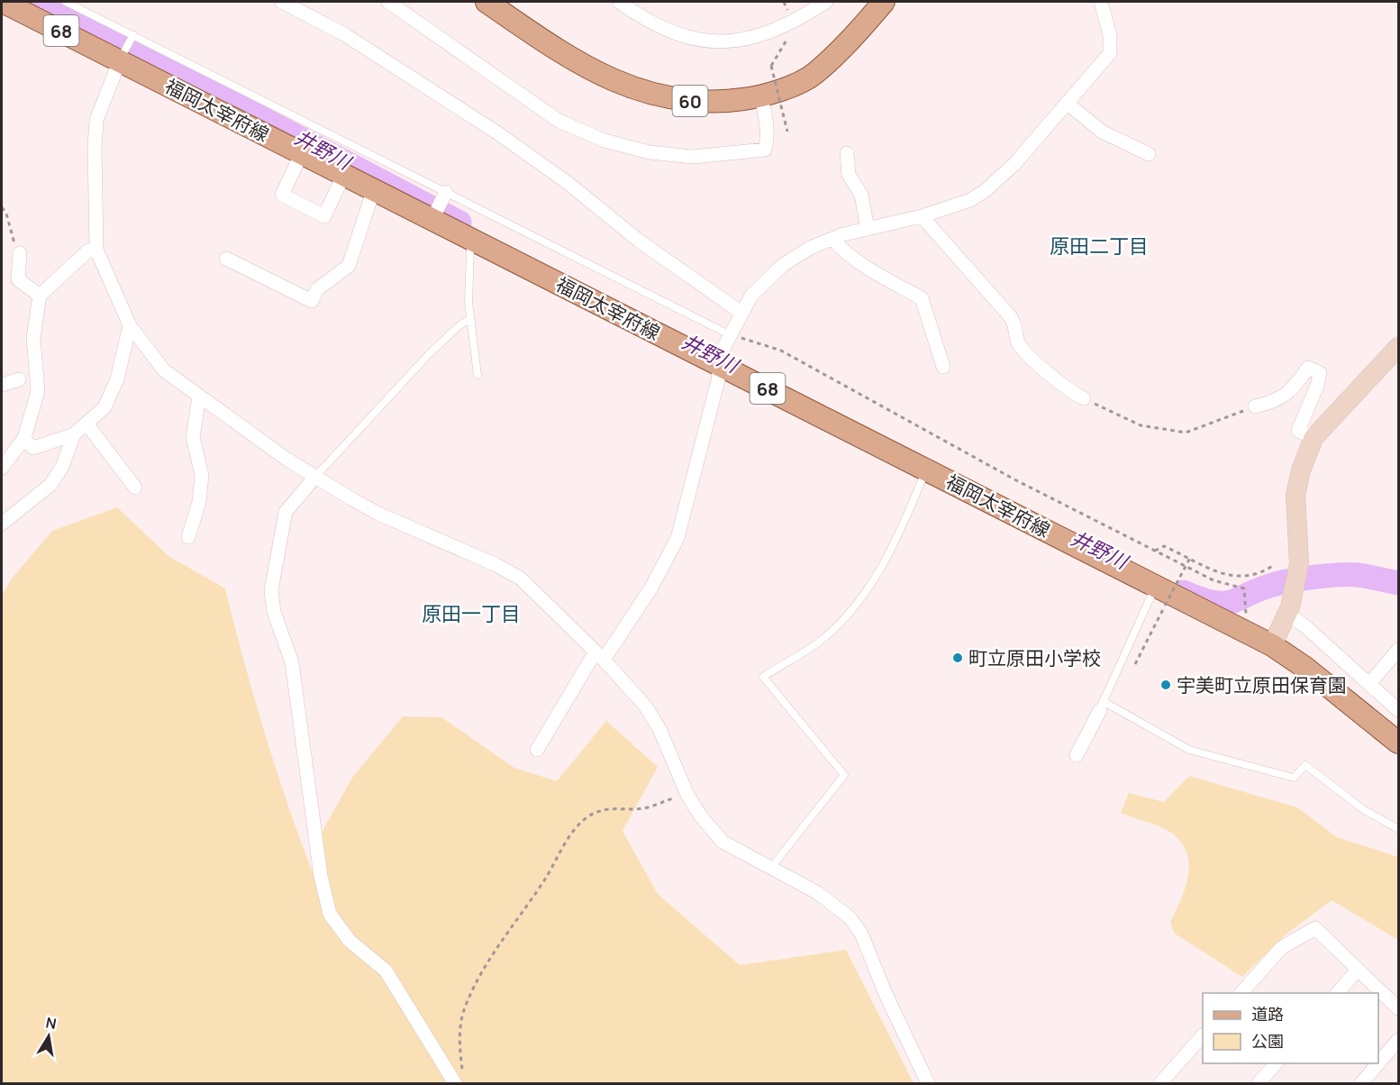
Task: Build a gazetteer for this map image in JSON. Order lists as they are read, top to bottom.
{
  "streets": {
    "main road": ["68", "60", "福岡太宰府線"]
  },
  "districts": ["原田二丁目", "原田一丁目"],
  "water": ["井野川"],
  "places": ["町立原田小学校", "宇美町立原田保育園"],
  "legend": ["道路", "公園"],
  "north": "top"
}
